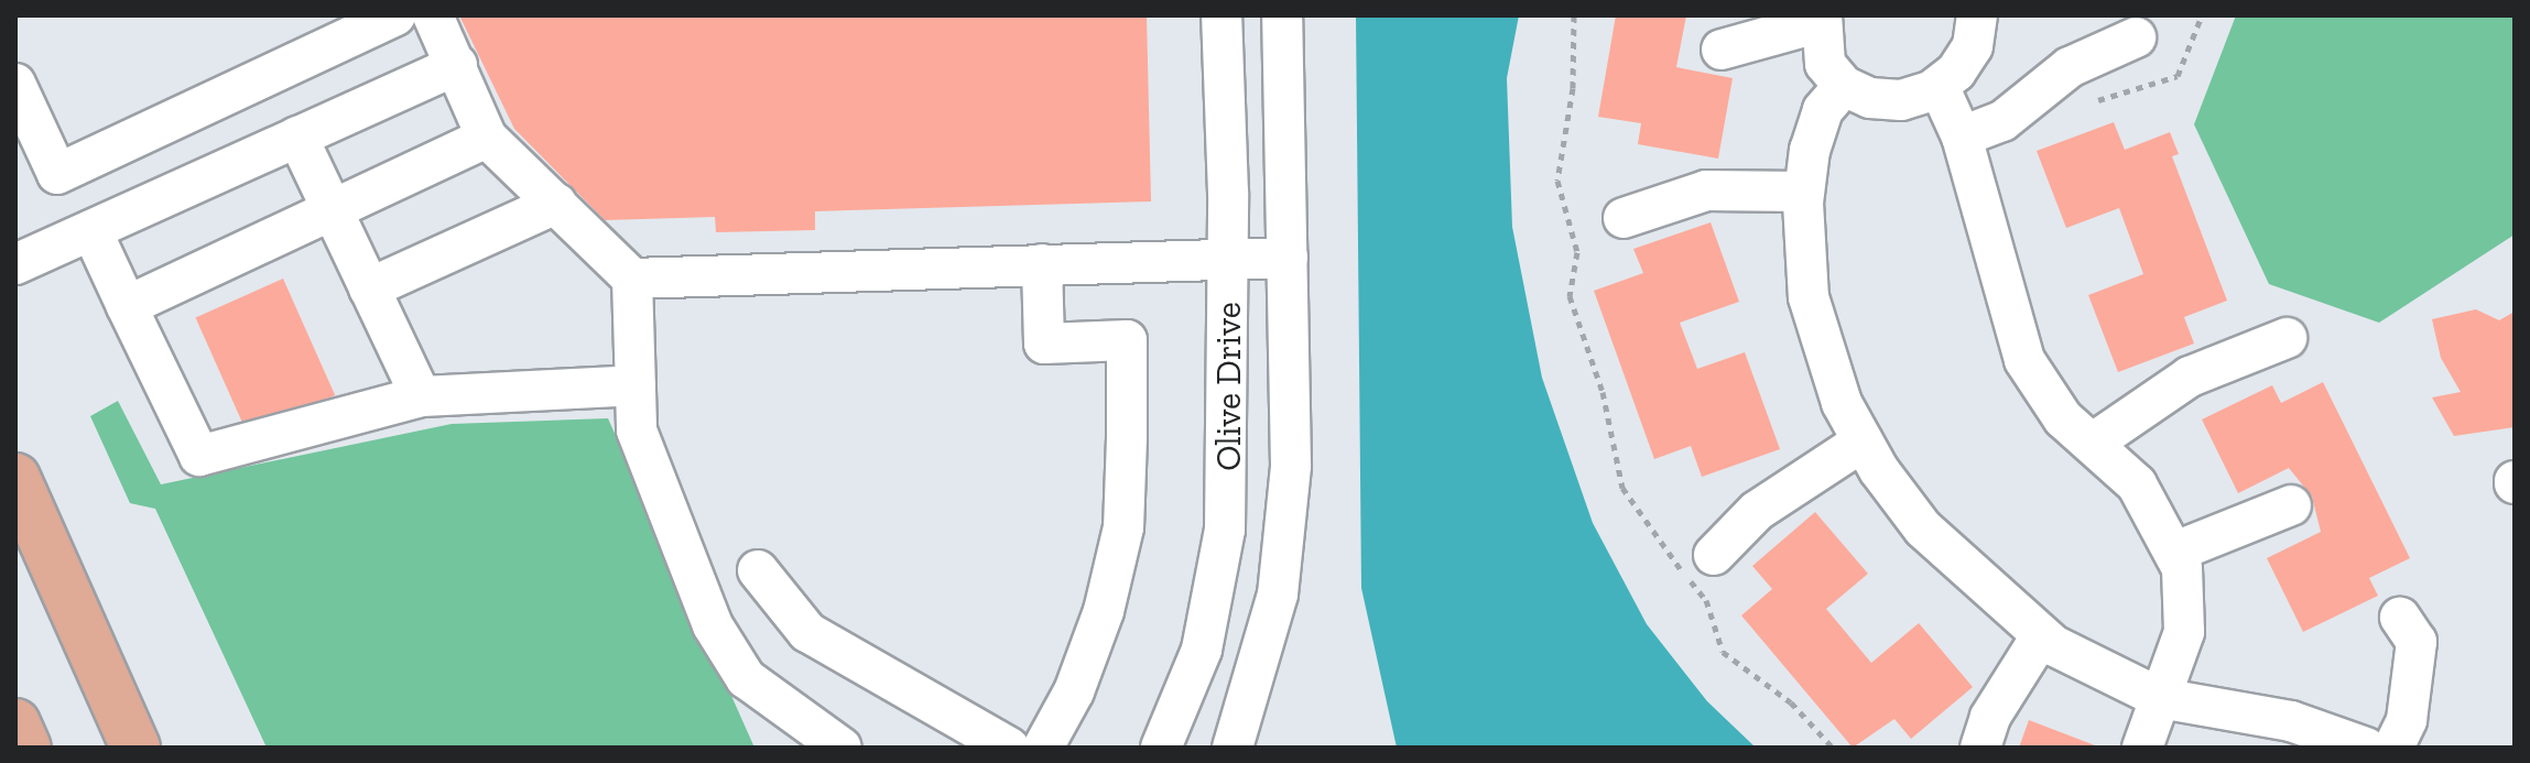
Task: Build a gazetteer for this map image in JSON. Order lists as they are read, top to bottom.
{
  "streets": {
    "street": ["Olive Drive"]
  }
}
